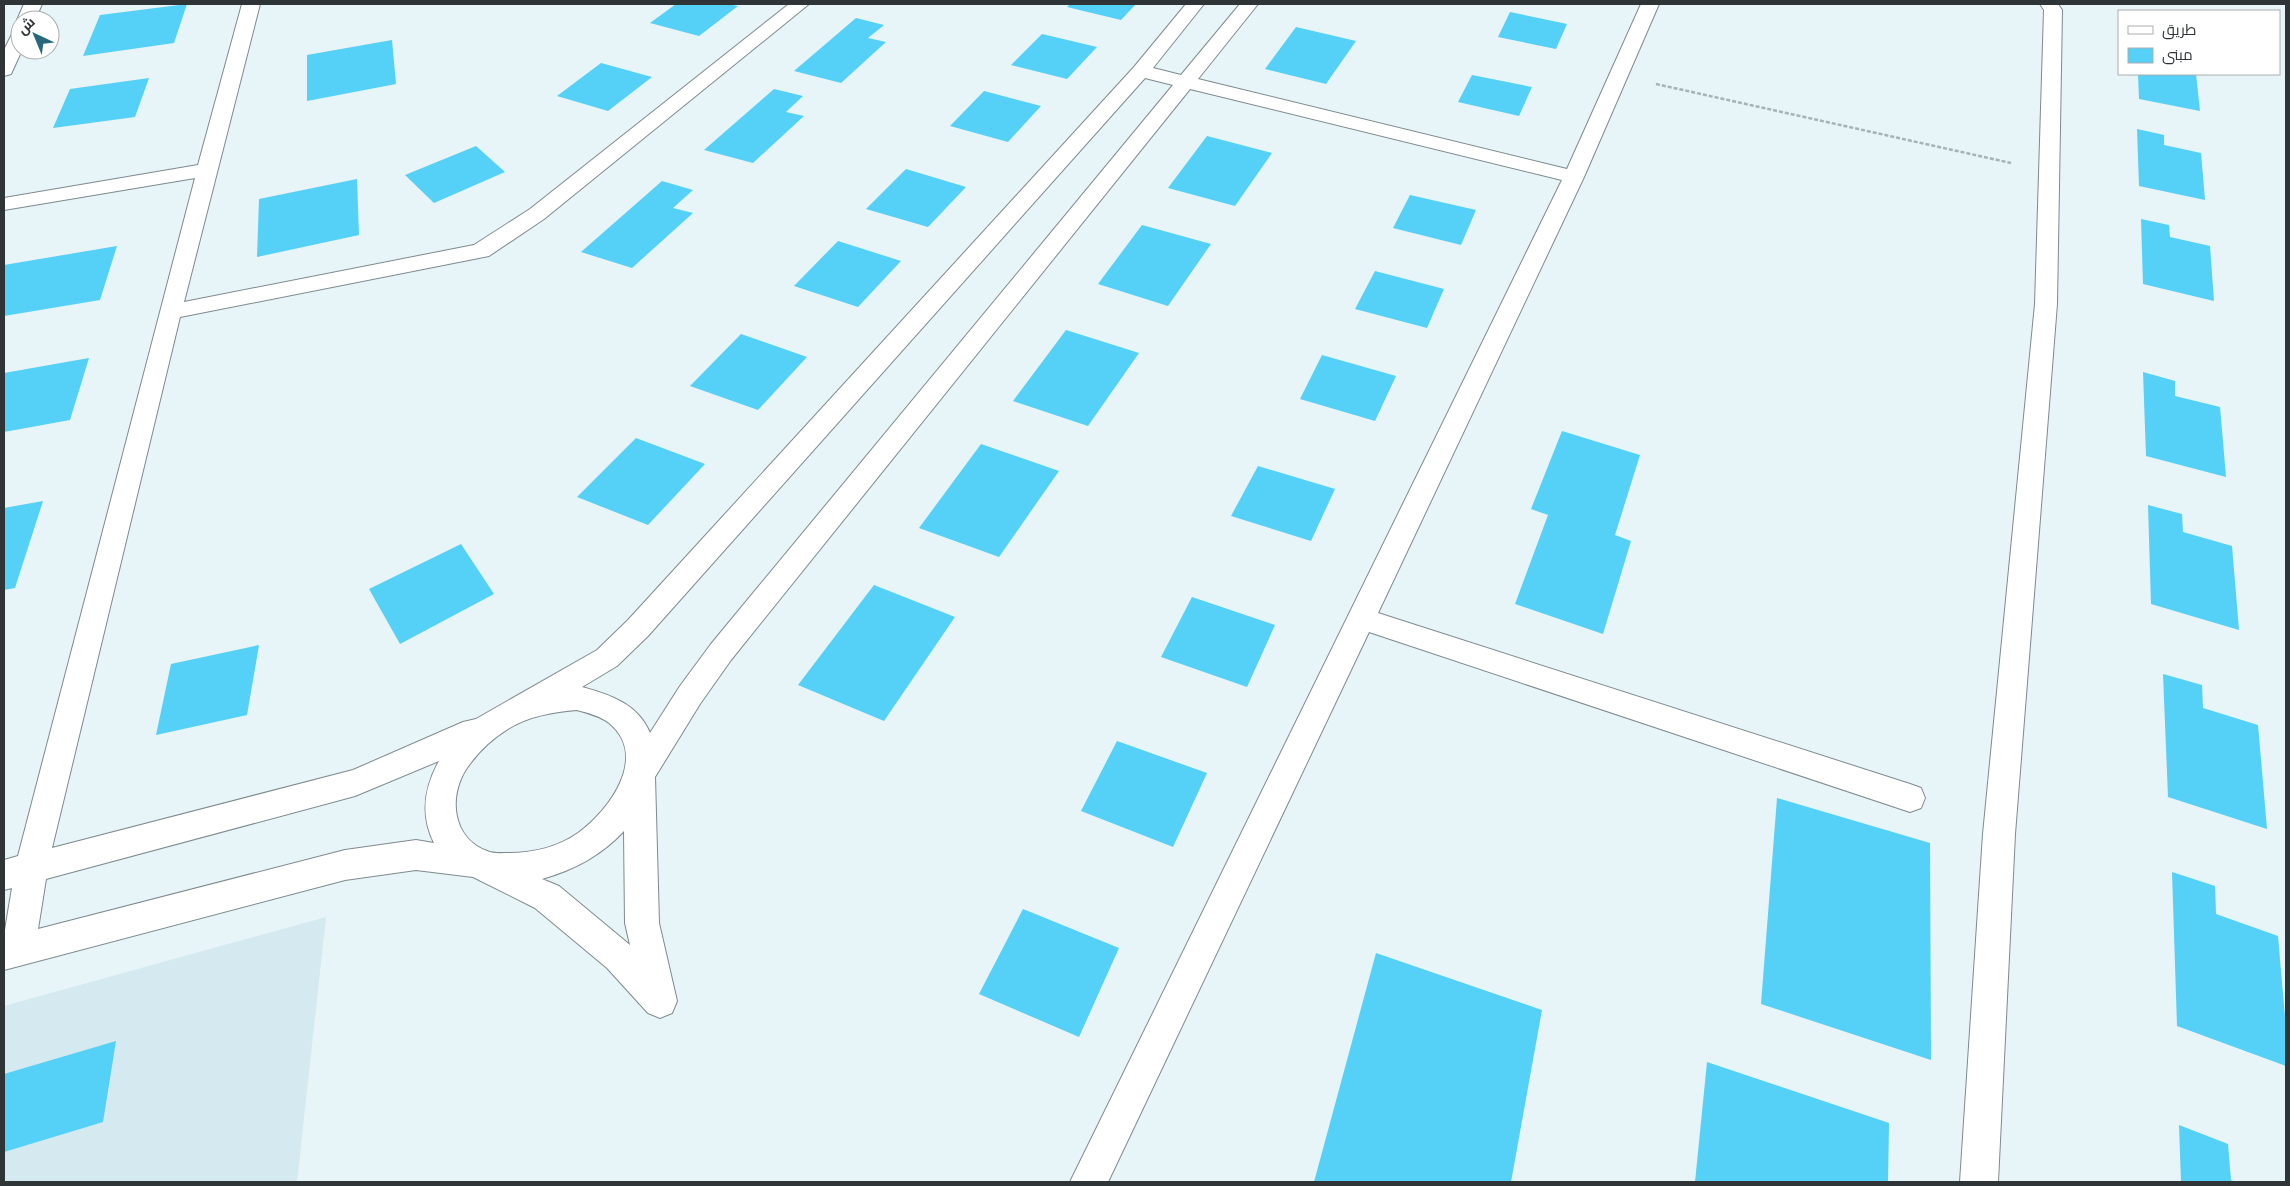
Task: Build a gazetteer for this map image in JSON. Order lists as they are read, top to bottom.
{
  "legend": ["طريق", "مبنى"],
  "north": "top left"
}
